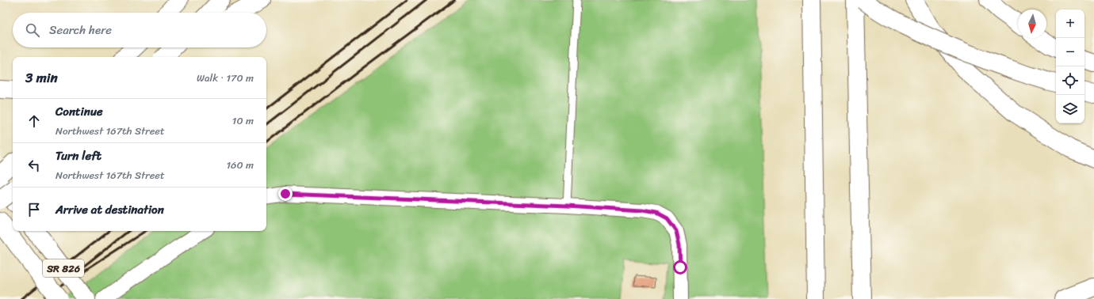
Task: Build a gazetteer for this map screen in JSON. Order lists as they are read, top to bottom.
{
  "streets": {
    "highway": ["SR 826"]
  },
  "north": "bottom",
  "page": {
    "map_buttons": ["+", "−"],
    "search": "Search here",
    "heading": ["3 min", "Walk · 170 m"],
    "list": [
      ["Continue", "Northwest 167th Street", "10 m"],
      ["Turn left", "Northwest 167th Street", "160 m"],
      "Arrive at destination"
    ]
  }
}
